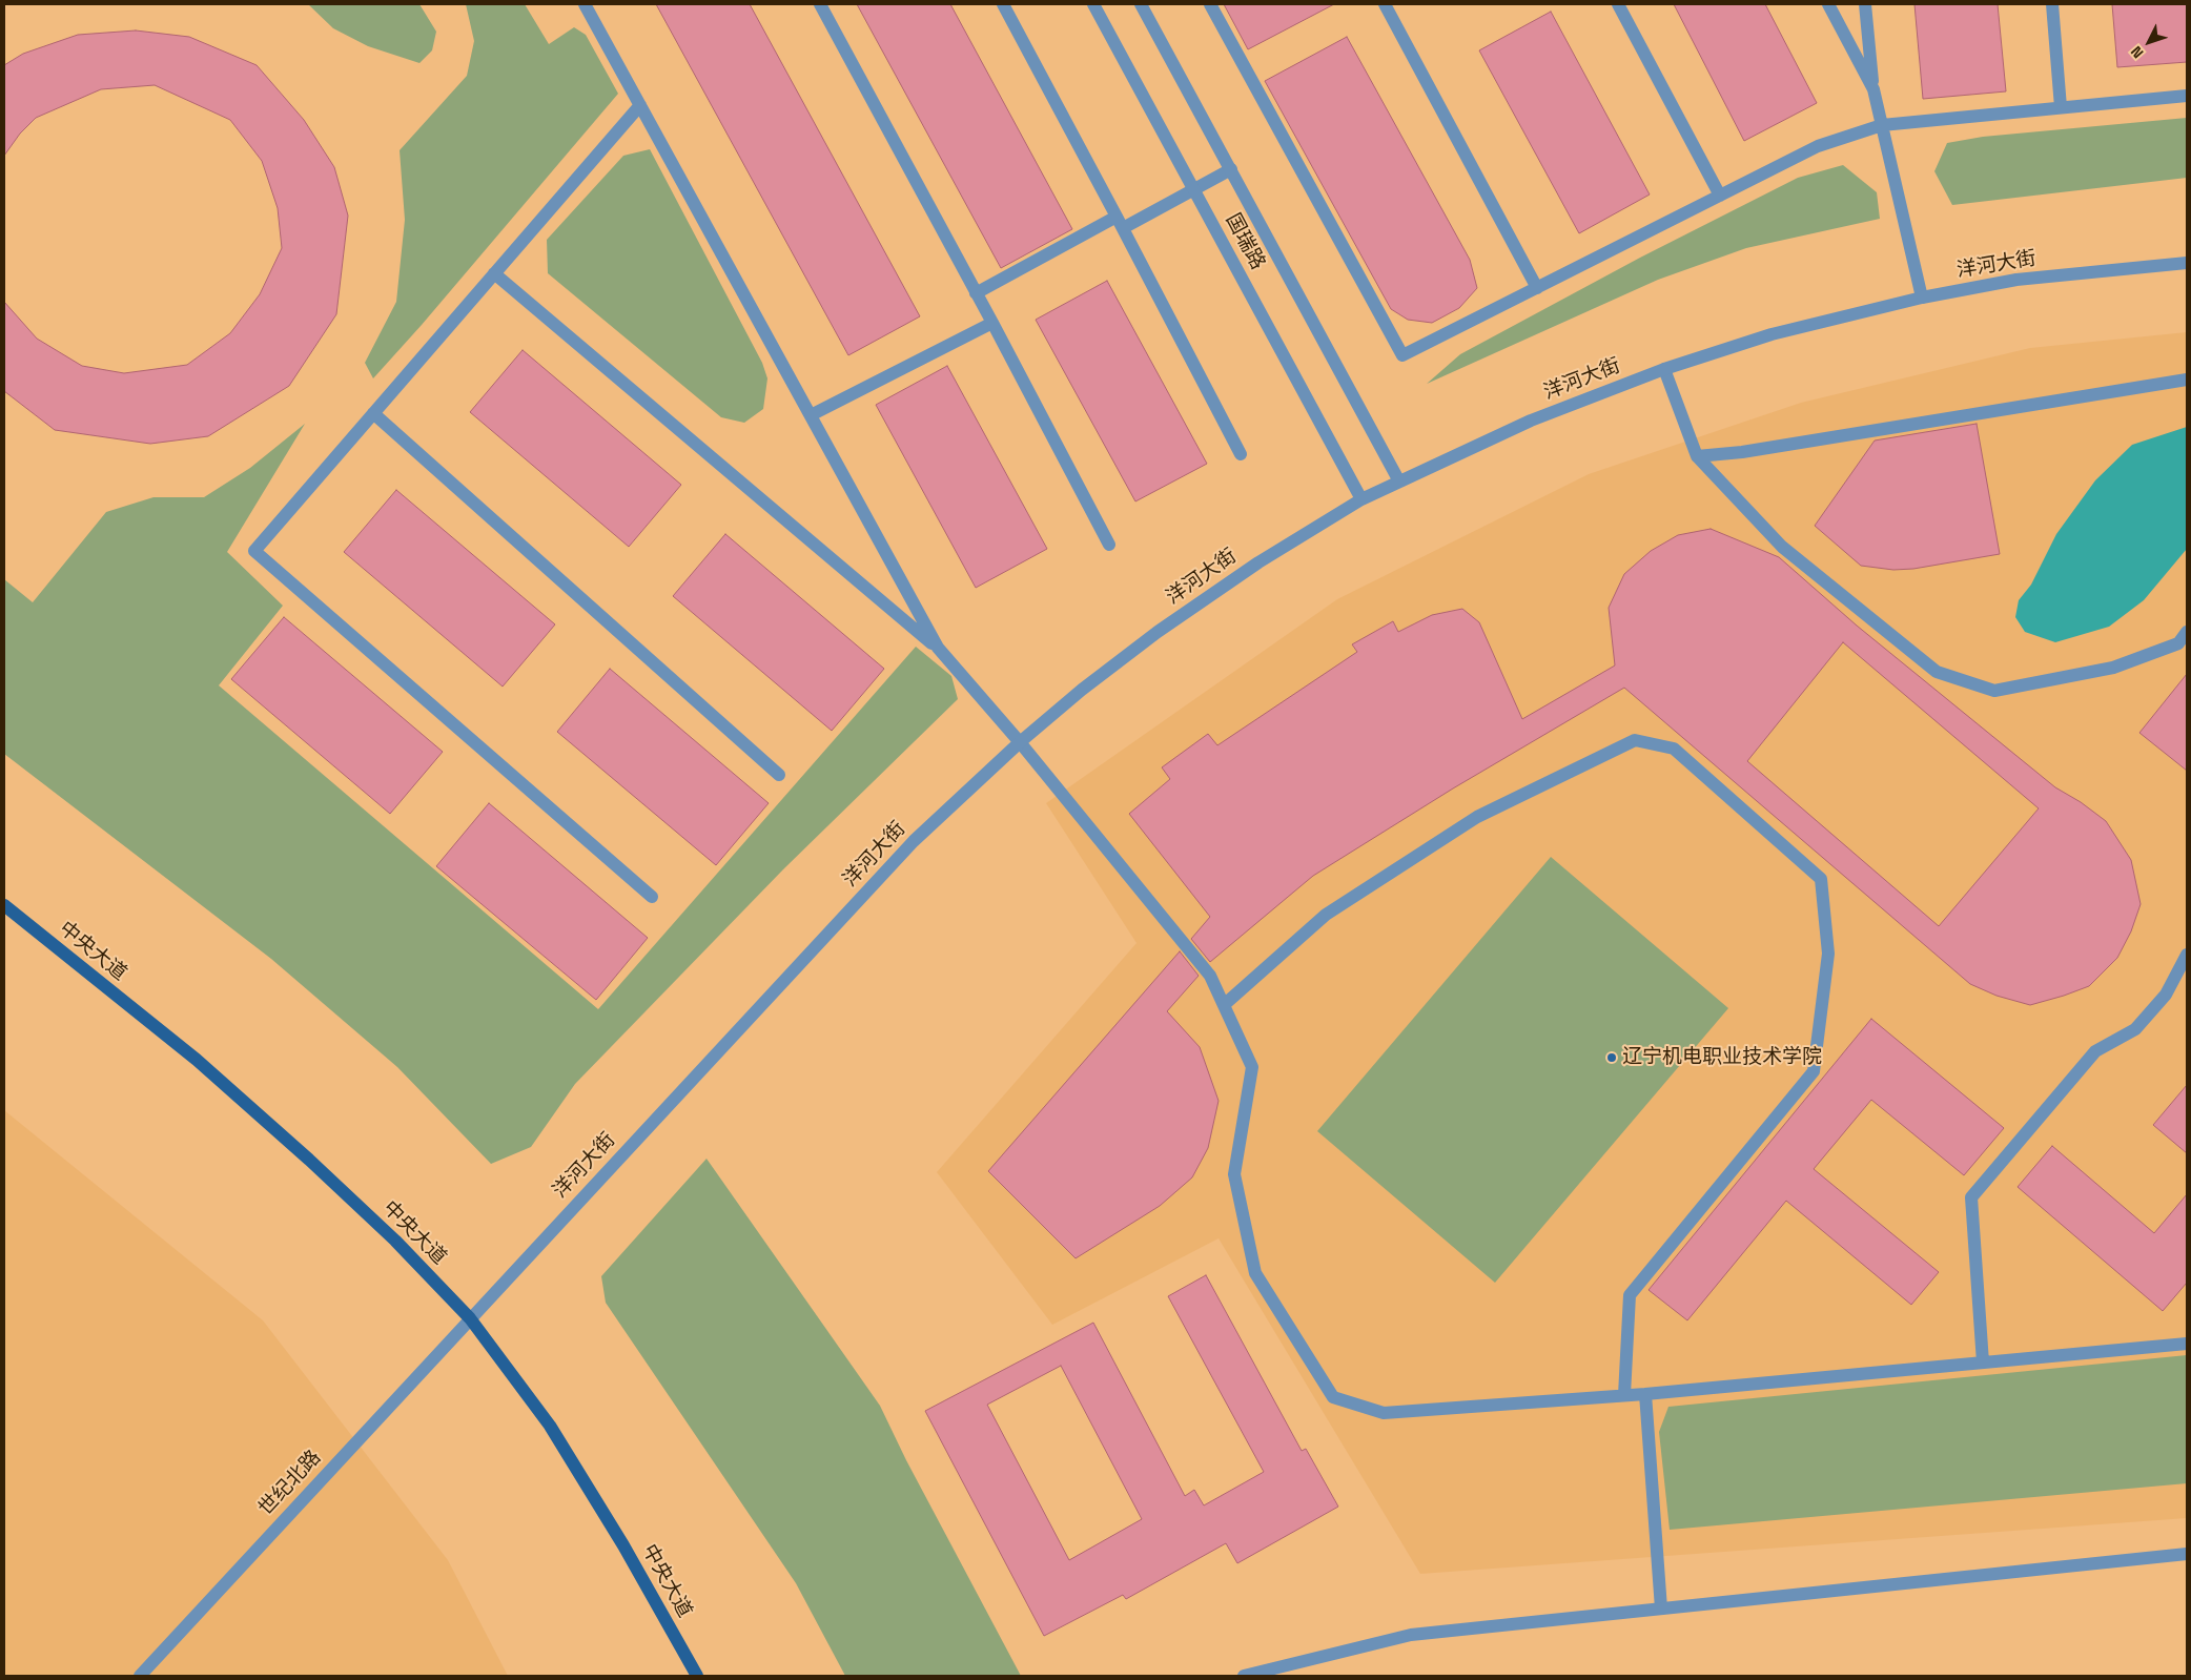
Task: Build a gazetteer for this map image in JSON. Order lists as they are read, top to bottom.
{
  "streets": {
    "main road": ["中央大道"],
    "street": ["国瑞路", "洋河大街", "世纪北路"]
  },
  "crossings": [
    ["国瑞路", "洋河大街"],
    ["洋河大街", "中央大道"],
    ["洋河大街", "世纪北路"],
    ["中央大道", "世纪北路"]
  ],
  "places": ["辽宁机电职业技术学院"],
  "north": "bottom left"
}
